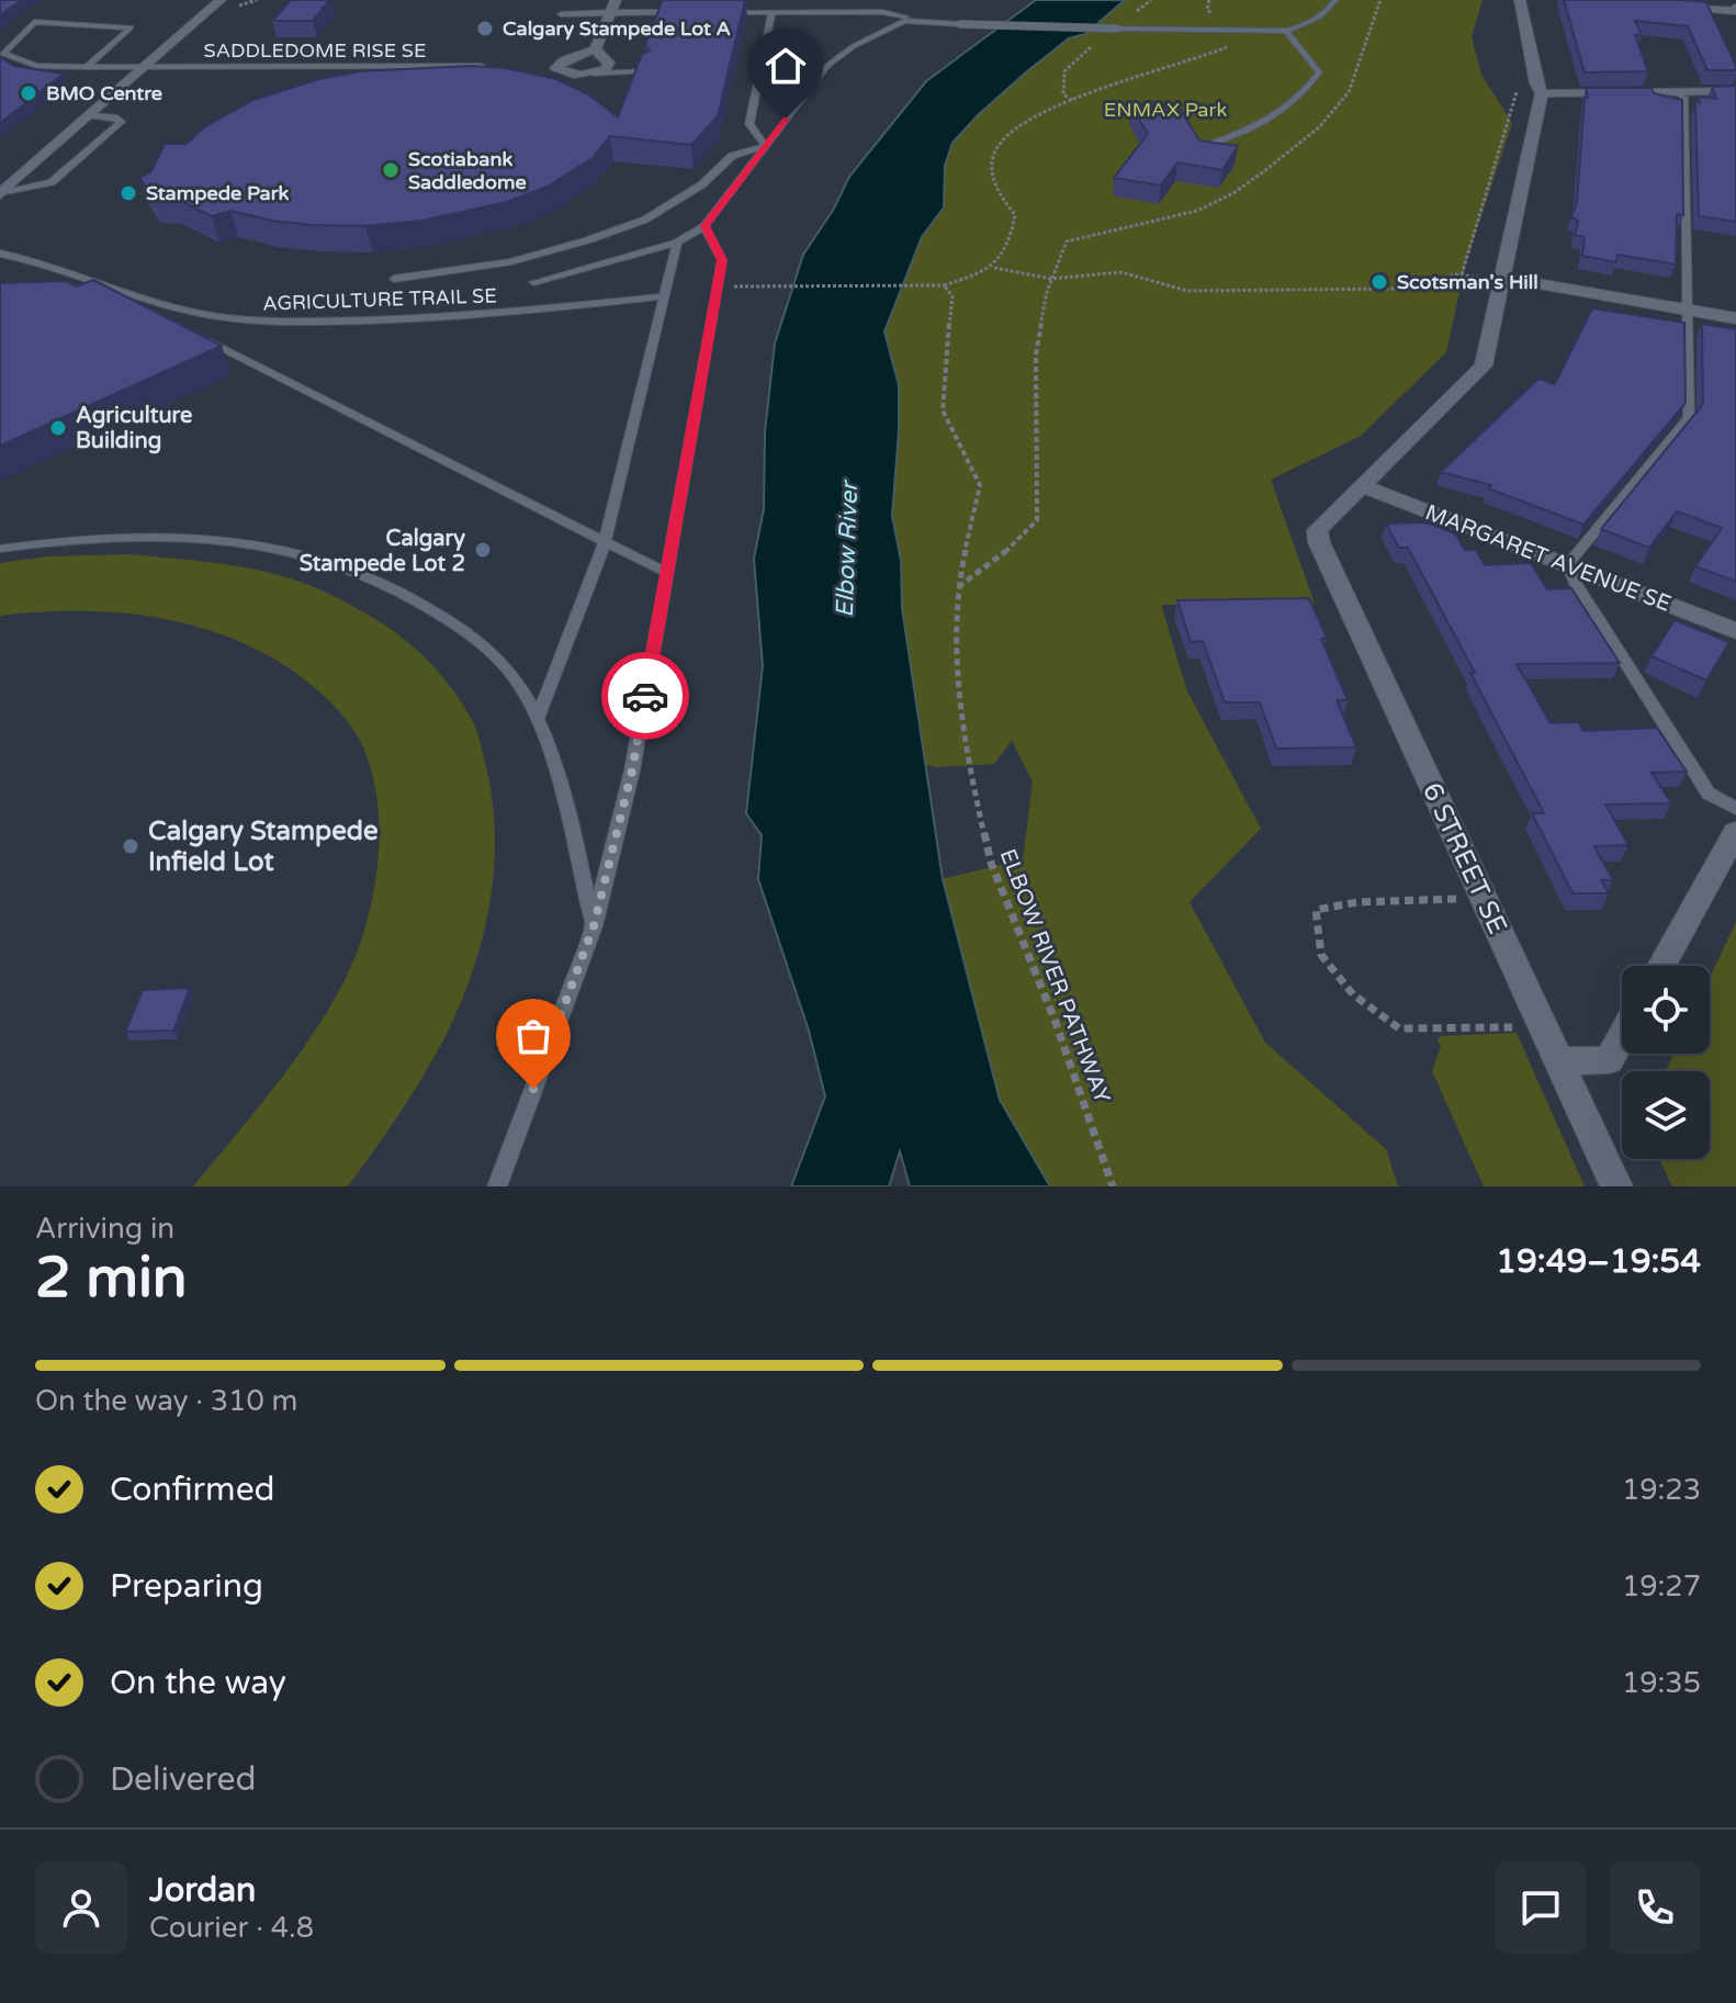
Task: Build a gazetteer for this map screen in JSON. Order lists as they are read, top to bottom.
{
  "streets": {
    "street": ["MARGARET AVENUE SE", "6 STREET SE"],
    "lane": ["SADDLEDOME RISE SE", "AGRICULTURE TRAIL SE"],
    "path": ["ELBOW RIVER PATHWAY"]
  },
  "crossings": [
    ["MARGARET AVENUE SE", "6 STREET SE"]
  ],
  "water": ["Elbow River"],
  "parks": ["ENMAX Park"],
  "places": [
    "Calgary Stampede Lot A",
    "BMO Centre",
    "Scotiabank Saddledome",
    "Stampede Park",
    "Scotsman's Hill",
    "Agriculture Building",
    "Calgary Stampede Lot 2",
    "Calgary Stampede Infield Lot"
  ],
  "page": {
    "heading": ["2 min", "Arriving in", "19:49–19:54"],
    "panel": ["Jordan", "Courier · 4.8"],
    "bar": "On the way · 310 m",
    "list": [
      ["Confirmed", "19:23"],
      ["Preparing", "19:27"],
      ["On the way", "19:35"],
      "Delivered"
    ]
  }
}
